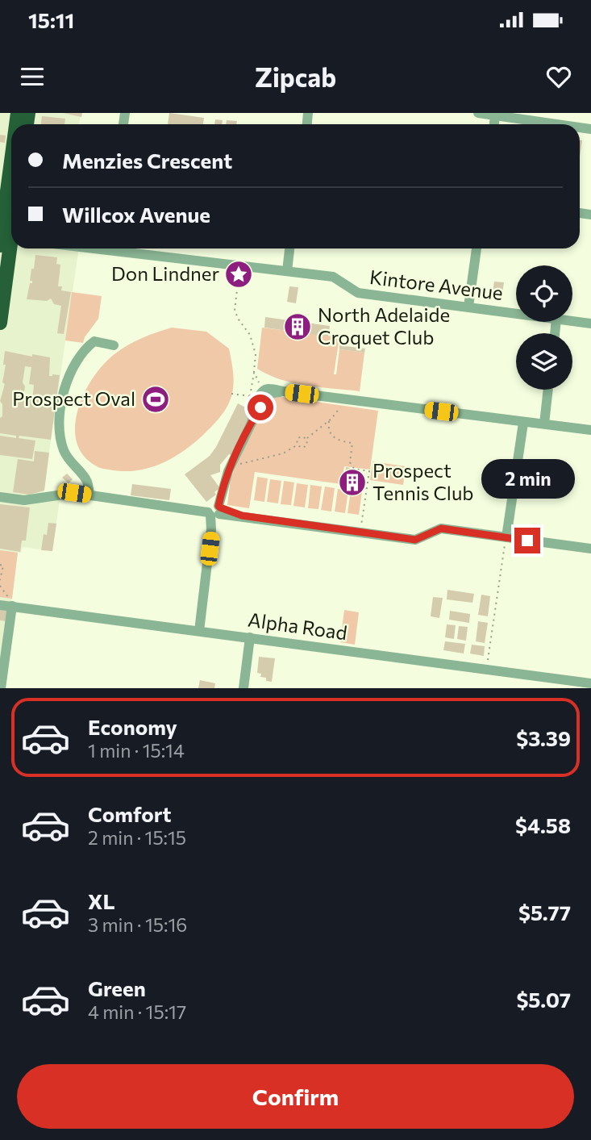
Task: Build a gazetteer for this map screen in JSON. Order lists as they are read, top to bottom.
{
  "streets": {
    "street": ["Kintore Avenue", "Alpha Road"]
  },
  "places": {
    "place": ["Don Lindner"],
    "building": ["North Adelaide Croquet Club", "Prospect Tennis Club"],
    "sports": ["Prospect Oval"]
  },
  "page": {
    "status": "15:11",
    "header": "Zipcab",
    "banner": ["Menzies Crescent", "Willcox Avenue"],
    "bubble": "2 min",
    "list": [
      {
        "name": "Economy",
        "note": "1 min · 15:14",
        "value": "$3.39"
      },
      {
        "name": "Comfort",
        "note": "2 min · 15:15",
        "value": "$4.58"
      },
      {
        "name": "XL",
        "note": "3 min · 15:16",
        "value": "$5.77"
      },
      {
        "name": "Green",
        "note": "4 min · 15:17",
        "value": "$5.07"
      }
    ],
    "buttons": "Confirm"
  }
}
